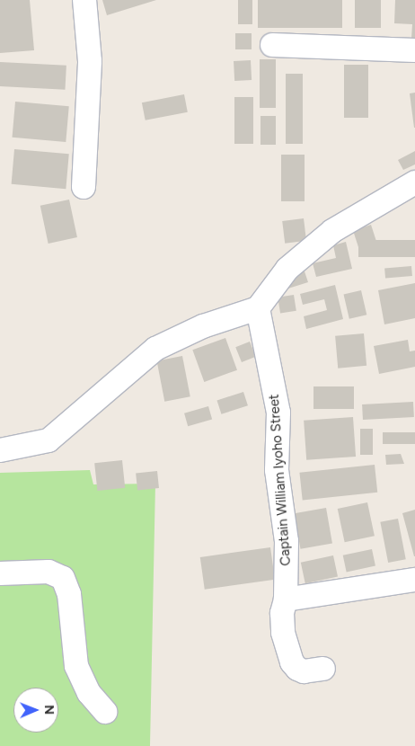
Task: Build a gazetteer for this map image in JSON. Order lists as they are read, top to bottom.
{
  "streets": {
    "street": ["Captain William Iyoho Street"]
  },
  "north": "right"
}
